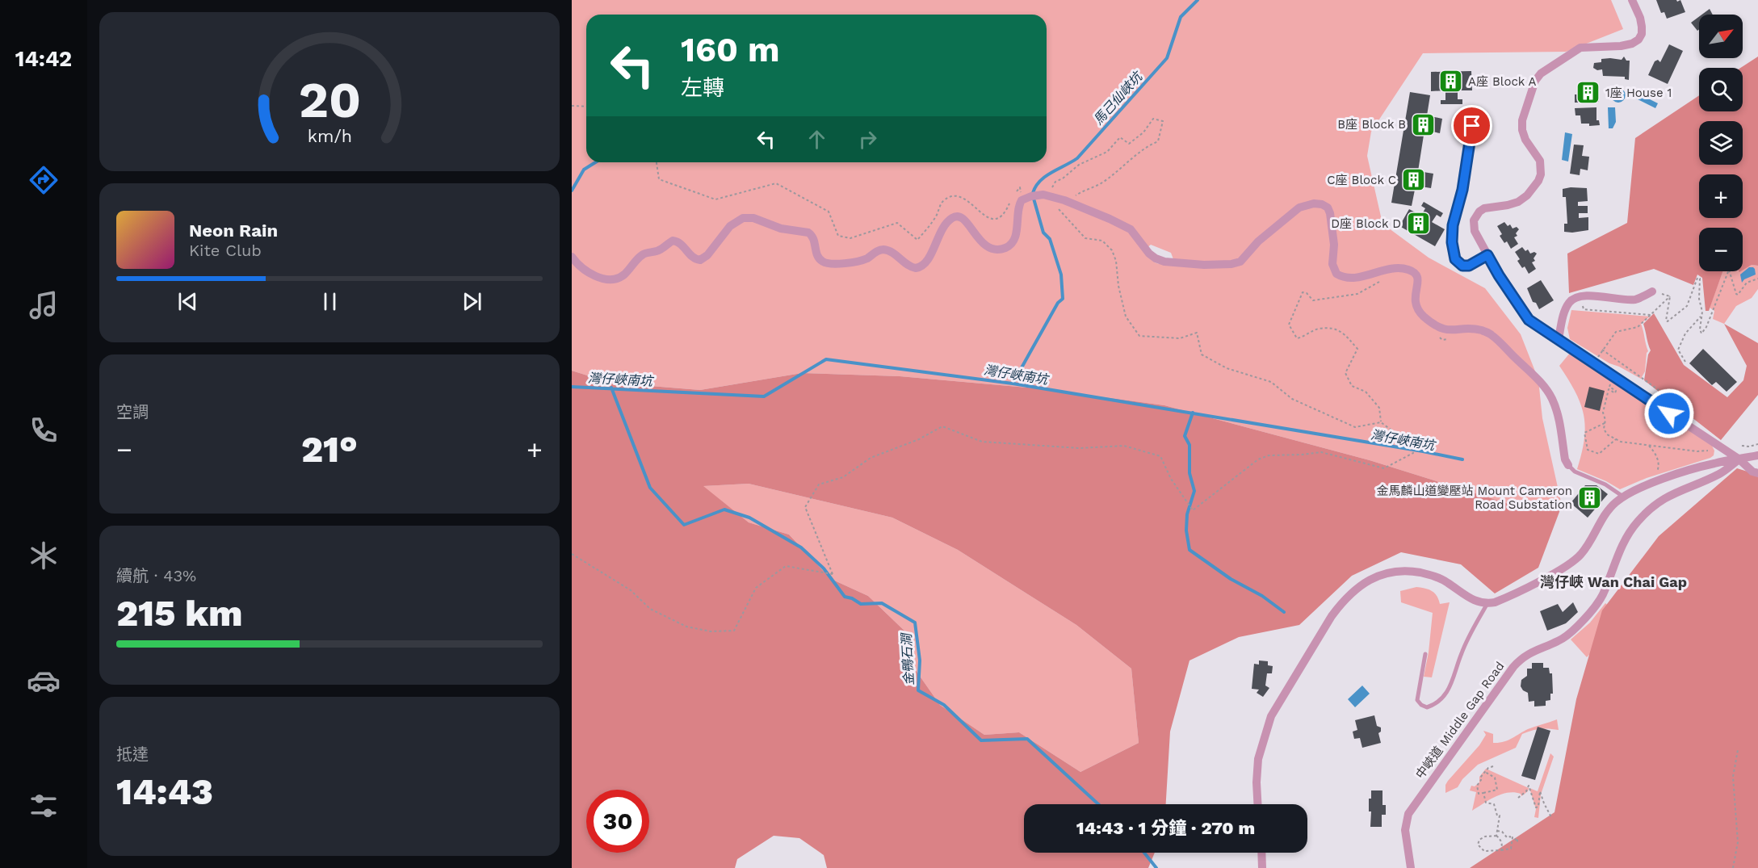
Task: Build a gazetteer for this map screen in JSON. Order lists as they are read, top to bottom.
{
  "streets": {
    "street": ["中峽道 Middle Gap Road"]
  },
  "districts": ["灣仔峽 Wan Chai Gap"],
  "water": ["馬己仙峽坑", "灣仔峽南坑", "金鴨石澗"],
  "places": {
    "building": [
      "A座 Block A",
      "1座 House 1",
      "B座 Block B",
      "C座 Block C",
      "D座 Block D",
      "金馬麟山道變壓站 Mount Cameron Road Substation"
    ]
  },
  "north": "top right",
  "page": {
    "tabs": "14:42",
    "map_buttons": ["+", "−"],
    "turn": ["160 m", "左轉"],
    "song": ["Neon Rain", "Kite Club"],
    "tile": [
      "空調",
      ["續航 · 43%", "215 km"],
      ["抵達", "14:43"]
    ],
    "heat": ["−", "21°", "+"],
    "limit": "30",
    "trip": "14:43 · 1 分鐘 · 270 m",
    "gauge": ["20", "km/h"]
  }
}
